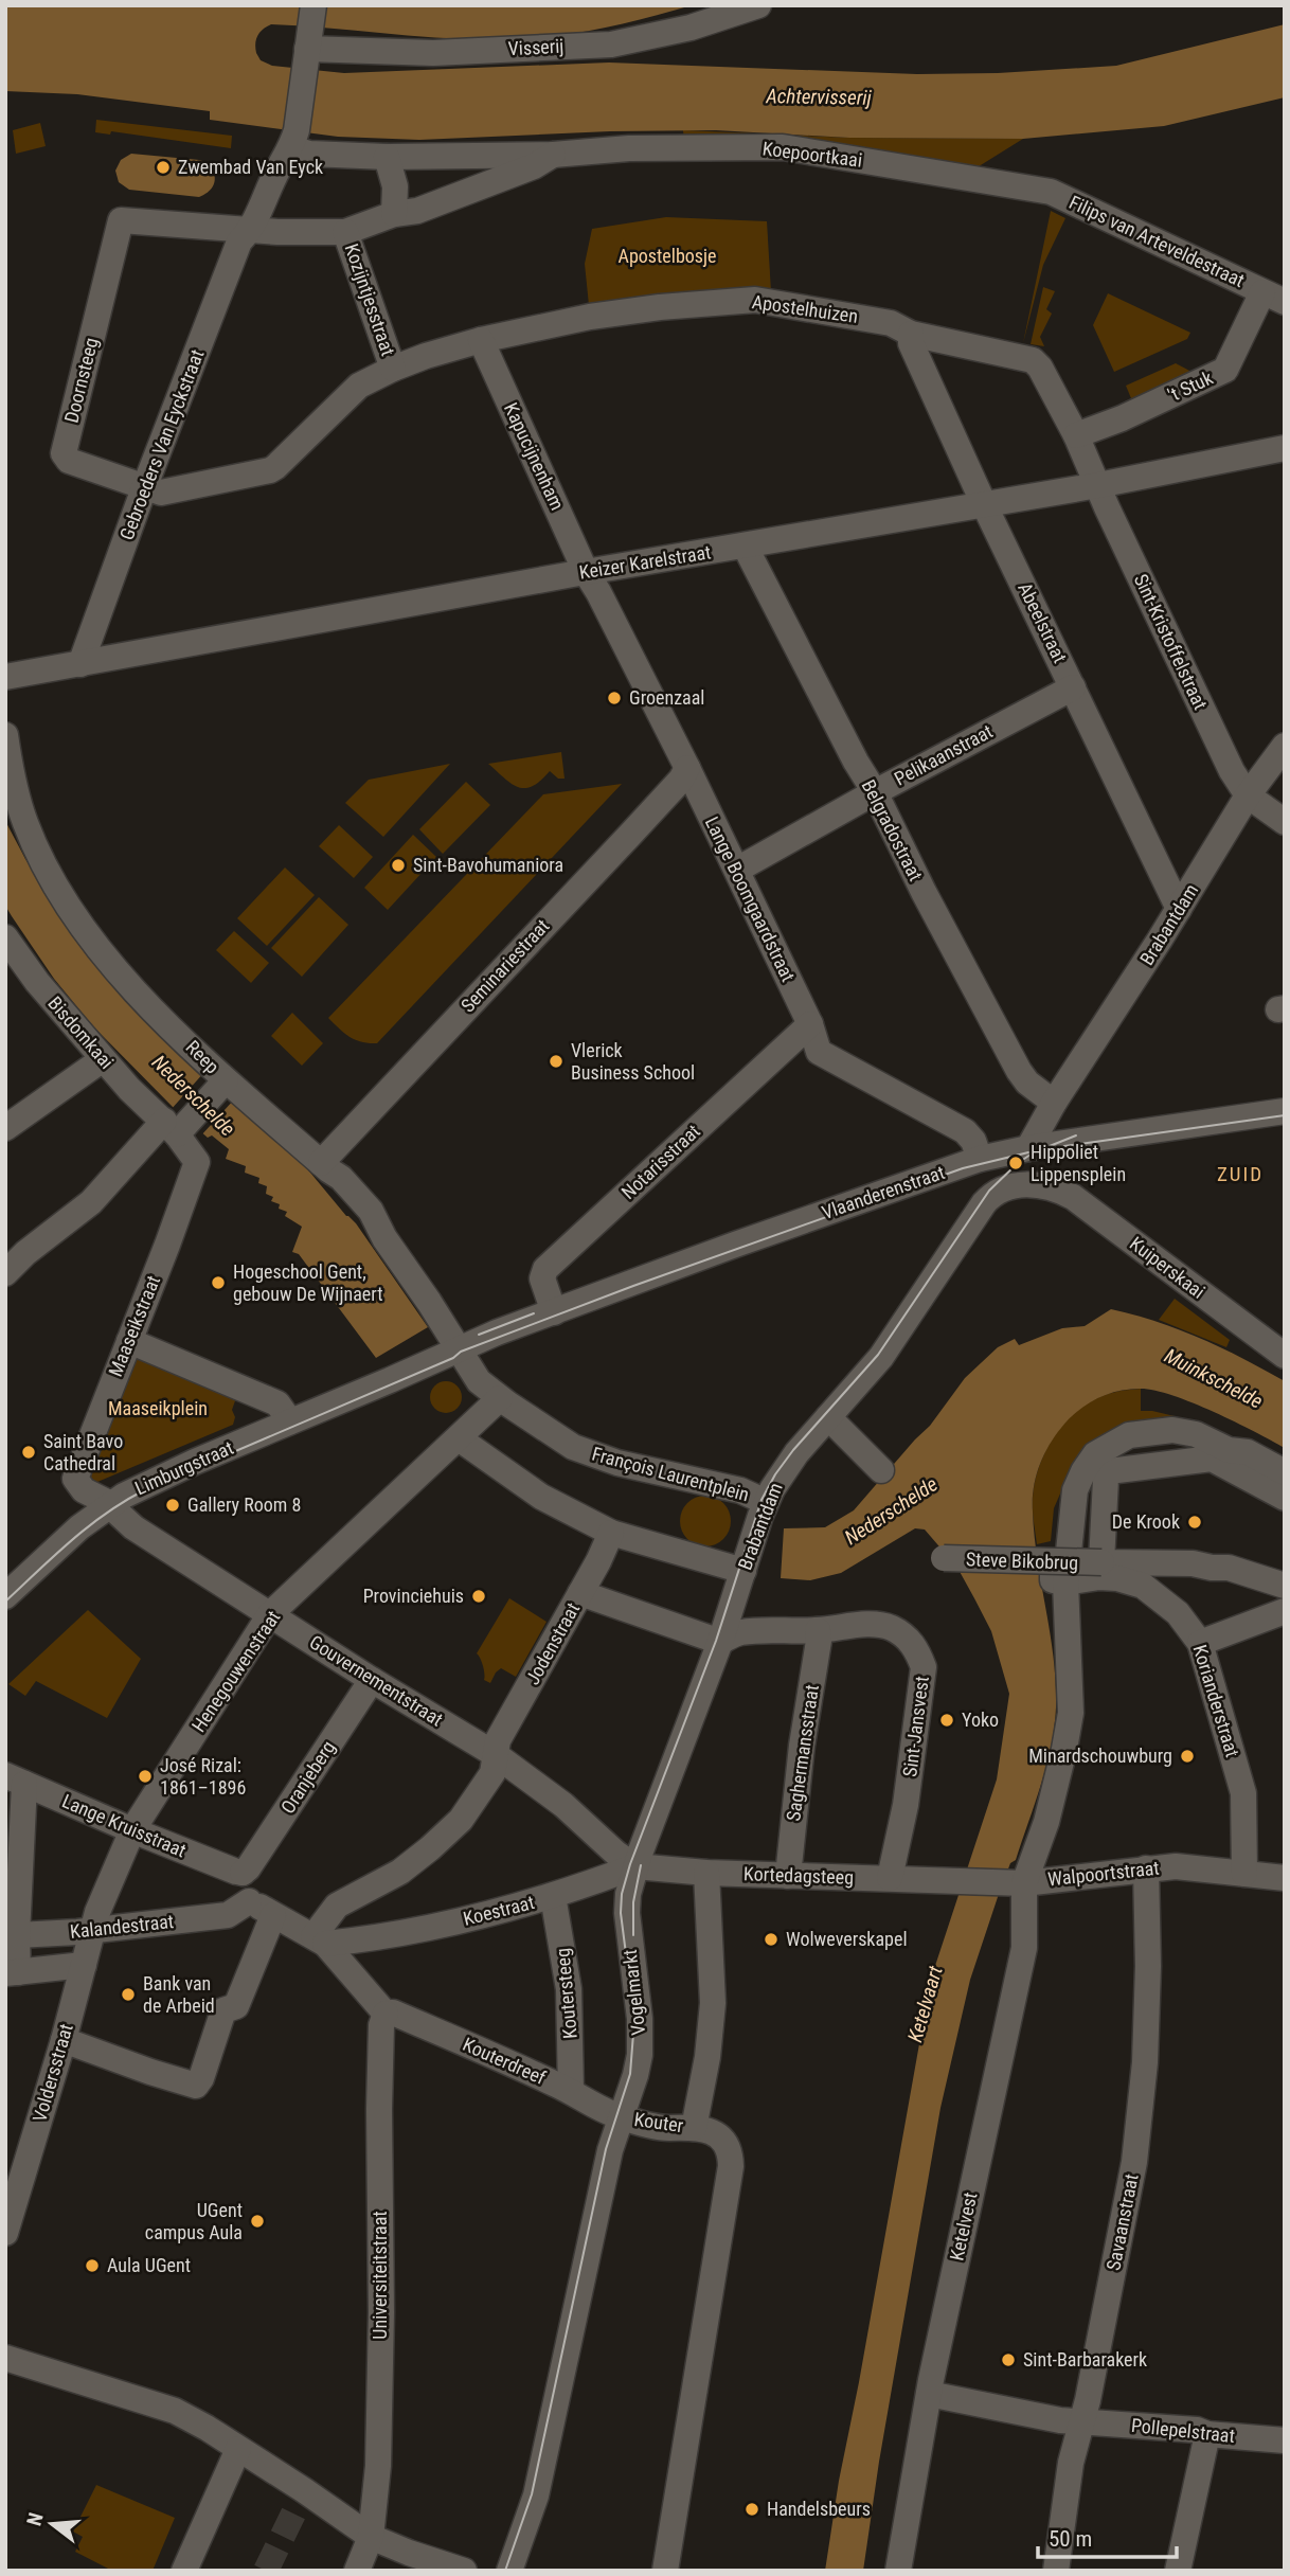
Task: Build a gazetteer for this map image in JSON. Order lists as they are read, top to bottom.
{
  "streets": {
    "street": [
      "Visserij",
      "Koepoortkaai",
      "Filips van Arteveldestraat",
      "Kozijntjesstraat",
      "Apostelhuizen",
      "Doornsteeg",
      "'t Stuk",
      "Gebroeders Van Eyckstraat",
      "Kapucijnenham",
      "Keizer Karelstraat",
      "Abeelstraat",
      "Sint-Kristoffelstraat",
      "Pelikaanstraat",
      "Belgradostraat",
      "Lange Boomgaardstraat",
      "Brabantdam",
      "Seminariestraat",
      "Bisdomkaai",
      "Reep",
      "Notarisstraat",
      "Vlaanderenstraat",
      "Kuiperskaai",
      "Maaseikstraat",
      "Limburgstraat",
      "François Laurentplein",
      "Steve Bikobrug",
      "Jodenstraat",
      "Henegouwenstraat",
      "Gouvernementstraat",
      "Korianderstraat",
      "Sint-Jansvest",
      "Saghermansstraat",
      "Oranjeberg",
      "Lange Kruisstraat",
      "Walpoortstraat",
      "Kortedagsteeg",
      "Koestraat",
      "Kalandestraat",
      "Vogelmarkt",
      "Koutersteeg",
      "Kouterdreef",
      "Voldersstraat",
      "Kouter",
      "Savaanstraat",
      "Ketelvest",
      "Universiteitstraat",
      "Pollepelstraat"
    ]
  },
  "crossings": [
    ["Koepoortkaai", "Filips van Arteveldestraat"],
    ["Koepoortkaai", "Kozijntjesstraat"],
    ["Koepoortkaai", "Gebroeders Van Eyckstraat"],
    ["Filips van Arteveldestraat", "'t Stuk"],
    ["Kozijntjesstraat", "Apostelhuizen"],
    ["Apostelhuizen", "Doornsteeg"],
    ["Apostelhuizen", "'t Stuk"],
    ["Apostelhuizen", "Gebroeders Van Eyckstraat"],
    ["Apostelhuizen", "Kapucijnenham"],
    ["Apostelhuizen", "Keizer Karelstraat"],
    ["Apostelhuizen", "Abeelstraat"],
    ["Apostelhuizen", "Sint-Kristoffelstraat"],
    ["Doornsteeg", "Gebroeders Van Eyckstraat"],
    ["Gebroeders Van Eyckstraat", "Keizer Karelstraat"],
    ["Kapucijnenham", "Keizer Karelstraat"],
    ["Kapucijnenham", "Lange Boomgaardstraat"],
    ["Keizer Karelstraat", "Abeelstraat"],
    ["Keizer Karelstraat", "Sint-Kristoffelstraat"],
    ["Keizer Karelstraat", "Belgradostraat"],
    ["Keizer Karelstraat", "Lange Boomgaardstraat"],
    ["Abeelstraat", "Pelikaanstraat"],
    ["Abeelstraat", "Brabantdam"],
    ["Sint-Kristoffelstraat", "Brabantdam"],
    ["Pelikaanstraat", "Belgradostraat"],
    ["Pelikaanstraat", "Lange Boomgaardstraat"],
    ["Belgradostraat", "Brabantdam"],
    ["Lange Boomgaardstraat", "Seminariestraat"],
    ["Lange Boomgaardstraat", "Notarisstraat"],
    ["Lange Boomgaardstraat", "Vlaanderenstraat"],
    ["Brabantdam", "Kuiperskaai"],
    ["Brabantdam", "François Laurentplein"],
    ["Brabantdam", "Gouvernementstraat"],
    ["Brabantdam", "Sint-Jansvest"],
    ["Brabantdam", "Kortedagsteeg"],
    ["Brabantdam", "Koestraat"],
    ["Brabantdam", "Vogelmarkt"],
    ["Seminariestraat", "Reep"],
    ["Bisdomkaai", "Maaseikstraat"],
    ["Reep", "Vlaanderenstraat"],
    ["Reep", "François Laurentplein"],
    ["Notarisstraat", "Vlaanderenstraat"],
    ["Vlaanderenstraat", "Limburgstraat"],
    ["Vlaanderenstraat", "François Laurentplein"],
    ["Maaseikstraat", "Limburgstraat"],
    ["Maaseikstraat", "Gouvernementstraat"],
    ["Limburgstraat", "Gouvernementstraat"],
    ["François Laurentplein", "Henegouwenstraat"],
    ["Jodenstraat", "Gouvernementstraat"],
    ["Jodenstraat", "Koestraat"],
    ["Henegouwenstraat", "Gouvernementstraat"],
    ["Henegouwenstraat", "Lange Kruisstraat"],
    ["Henegouwenstraat", "Kalandestraat"],
    ["Henegouwenstraat", "Voldersstraat"],
    ["Gouvernementstraat", "Oranjeberg"],
    ["Gouvernementstraat", "Kortedagsteeg"],
    ["Gouvernementstraat", "Koestraat"],
    ["Gouvernementstraat", "Vogelmarkt"],
    ["Korianderstraat", "Walpoortstraat"],
    ["Korianderstraat", "Ketelvest"],
    ["Sint-Jansvest", "Saghermansstraat"],
    ["Sint-Jansvest", "Kortedagsteeg"],
    ["Saghermansstraat", "Kortedagsteeg"],
    ["Oranjeberg", "Lange Kruisstraat"],
    ["Walpoortstraat", "Kortedagsteeg"],
    ["Walpoortstraat", "Savaanstraat"],
    ["Walpoortstraat", "Ketelvest"],
    ["Kortedagsteeg", "Koestraat"],
    ["Kortedagsteeg", "Vogelmarkt"],
    ["Koestraat", "Vogelmarkt"],
    ["Koestraat", "Koutersteeg"],
    ["Kalandestraat", "Voldersstraat"],
    ["Vogelmarkt", "Kouterdreef"],
    ["Vogelmarkt", "Kouter"],
    ["Koutersteeg", "Kouterdreef"],
    ["Kouterdreef", "Kouter"],
    ["Kouterdreef", "Universiteitstraat"],
    ["Savaanstraat", "Pollepelstraat"],
    ["Ketelvest", "Pollepelstraat"]
  ],
  "districts": ["ZUID"],
  "water": [
    "Achtervisserij",
    "Nederschelde",
    "Muinkschelde",
    "Ketelvaart"
  ],
  "parks": ["Apostelbosje", "Maaseikplein"],
  "places": [
    "Zwembad Van Eyck",
    "Groenzaal",
    "Sint-Bavohumaniora",
    "Vlerick Business School",
    "Hippoliet Lippensplein",
    "Hogeschool Gent, gebouw De Wijnaert",
    "Saint Bavo Cathedral",
    "Gallery Room 8",
    "De Krook",
    "Provinciehuis",
    "Yoko",
    "Minardschouwburg",
    "José Rizal: 1861–1896",
    "Wolweverskapel",
    "Bank van de Arbeid",
    "UGent campus Aula",
    "Aula UGent",
    "Sint-Barbarakerk",
    "Handelsbeurs"
  ],
  "scale_bar": "50 m",
  "north": "left"
}
